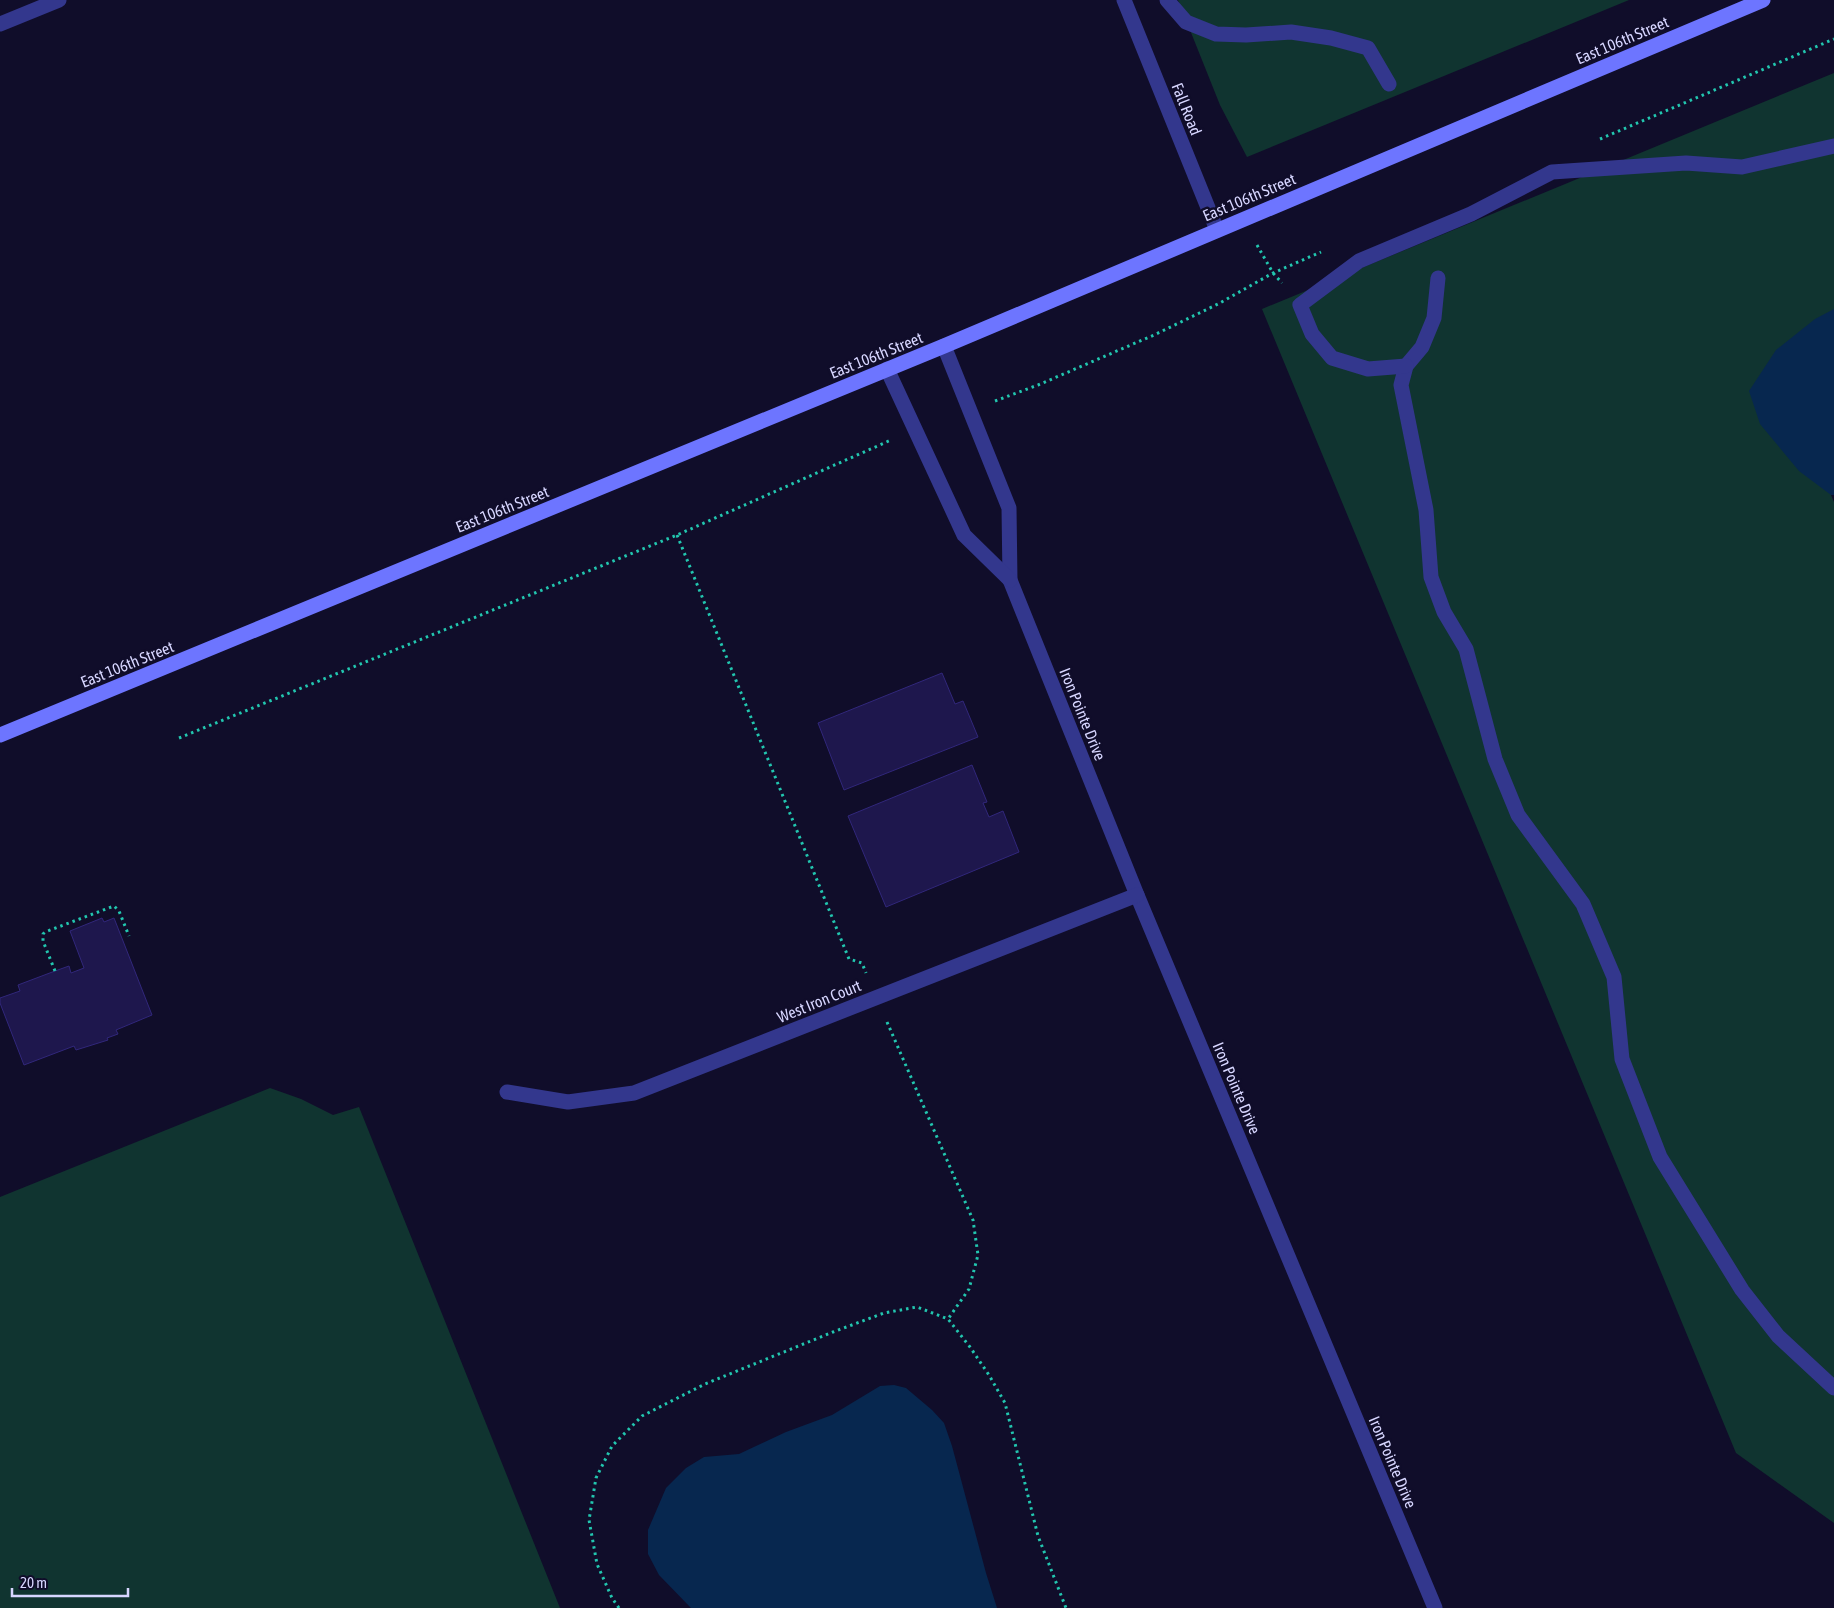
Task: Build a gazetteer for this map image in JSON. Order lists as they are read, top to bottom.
{
  "streets": {
    "street": [
      "East 106th Street",
      "Fall Road",
      "Iron Pointe Drive",
      "West Iron Court"
    ]
  },
  "crossings": [
    ["East 106th Street", "Fall Road"],
    ["East 106th Street", "Iron Pointe Drive"],
    ["Iron Pointe Drive", "West Iron Court"]
  ],
  "scale_bar": "20 m"
}
